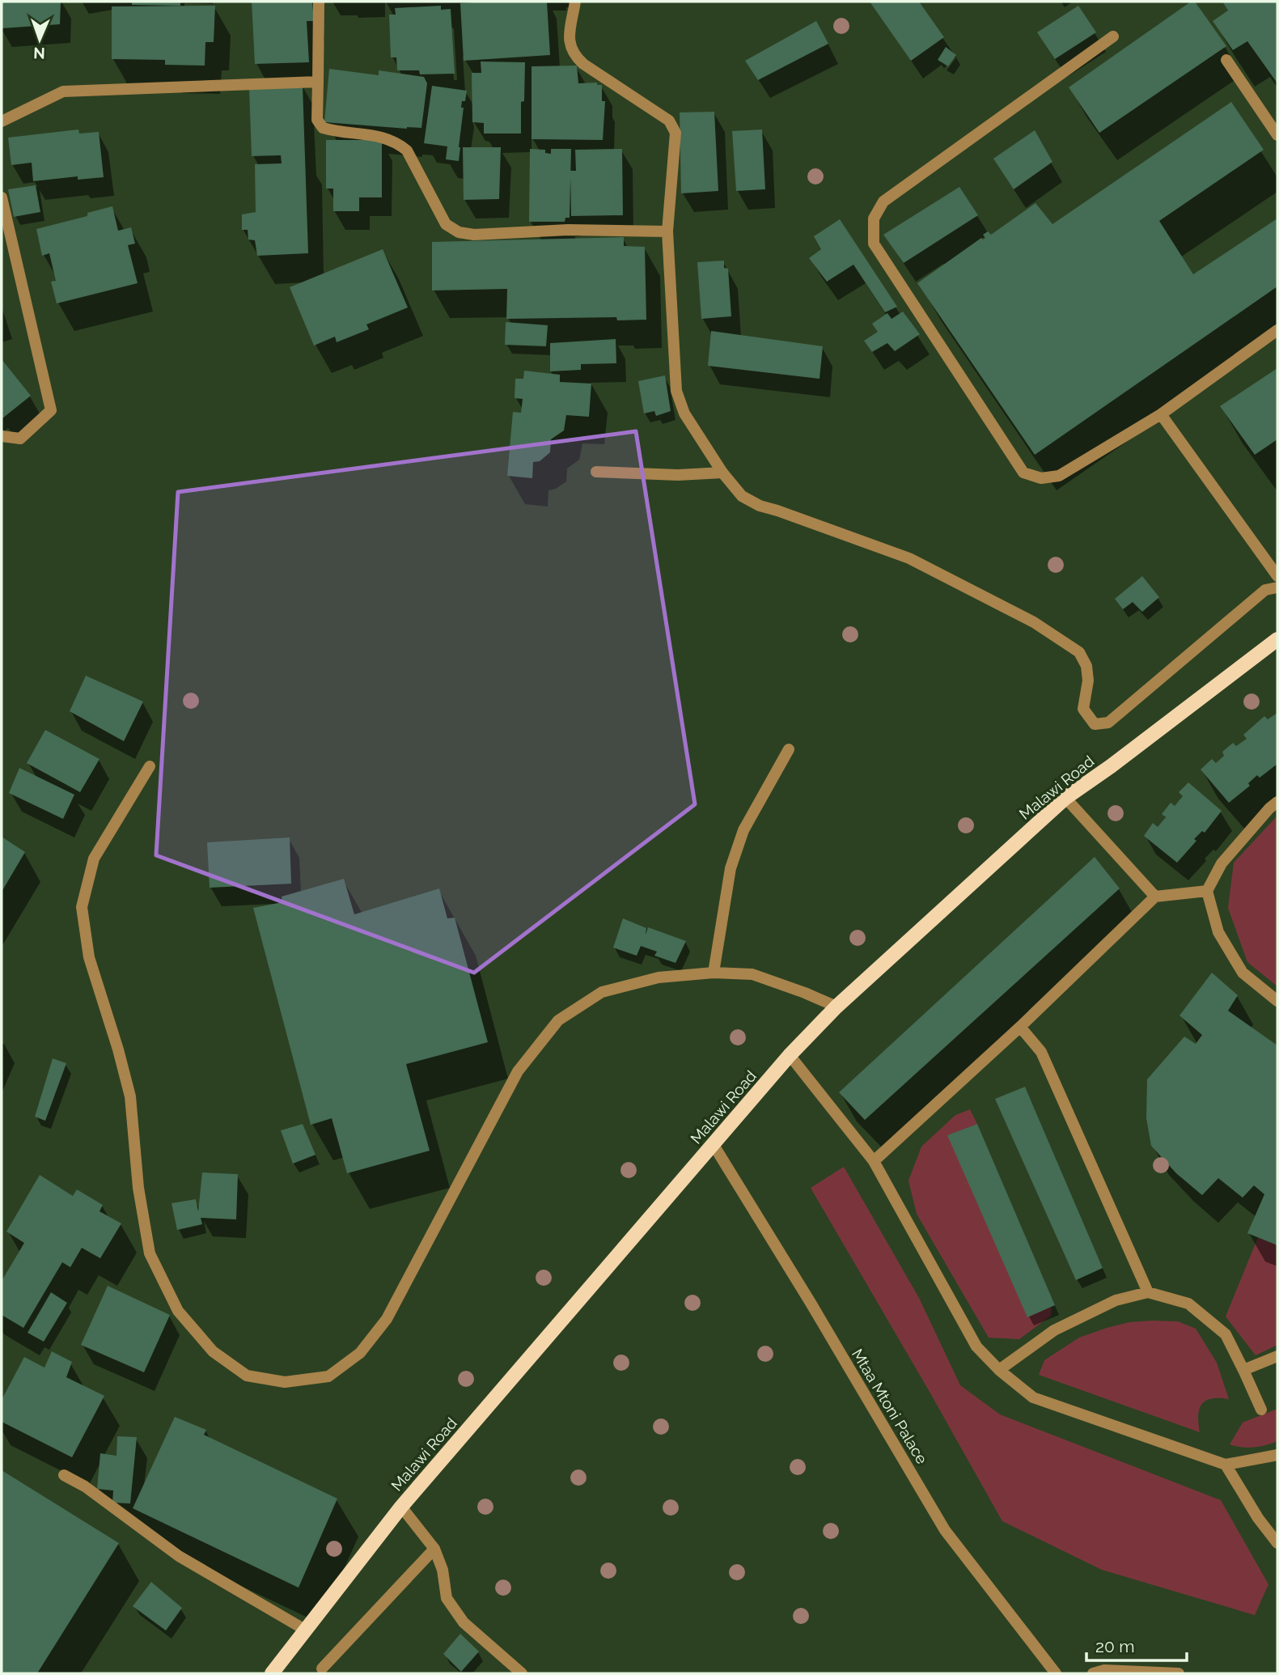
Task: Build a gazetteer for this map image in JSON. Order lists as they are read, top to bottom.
{
  "streets": {
    "main road": ["Malawi Road"],
    "street": ["Mtaa Mtoni Palace"]
  },
  "crossings": [
    ["Malawi Road", "Mtaa Mtoni Palace"]
  ],
  "scale_bar": "20 m",
  "north": "bottom"
}
